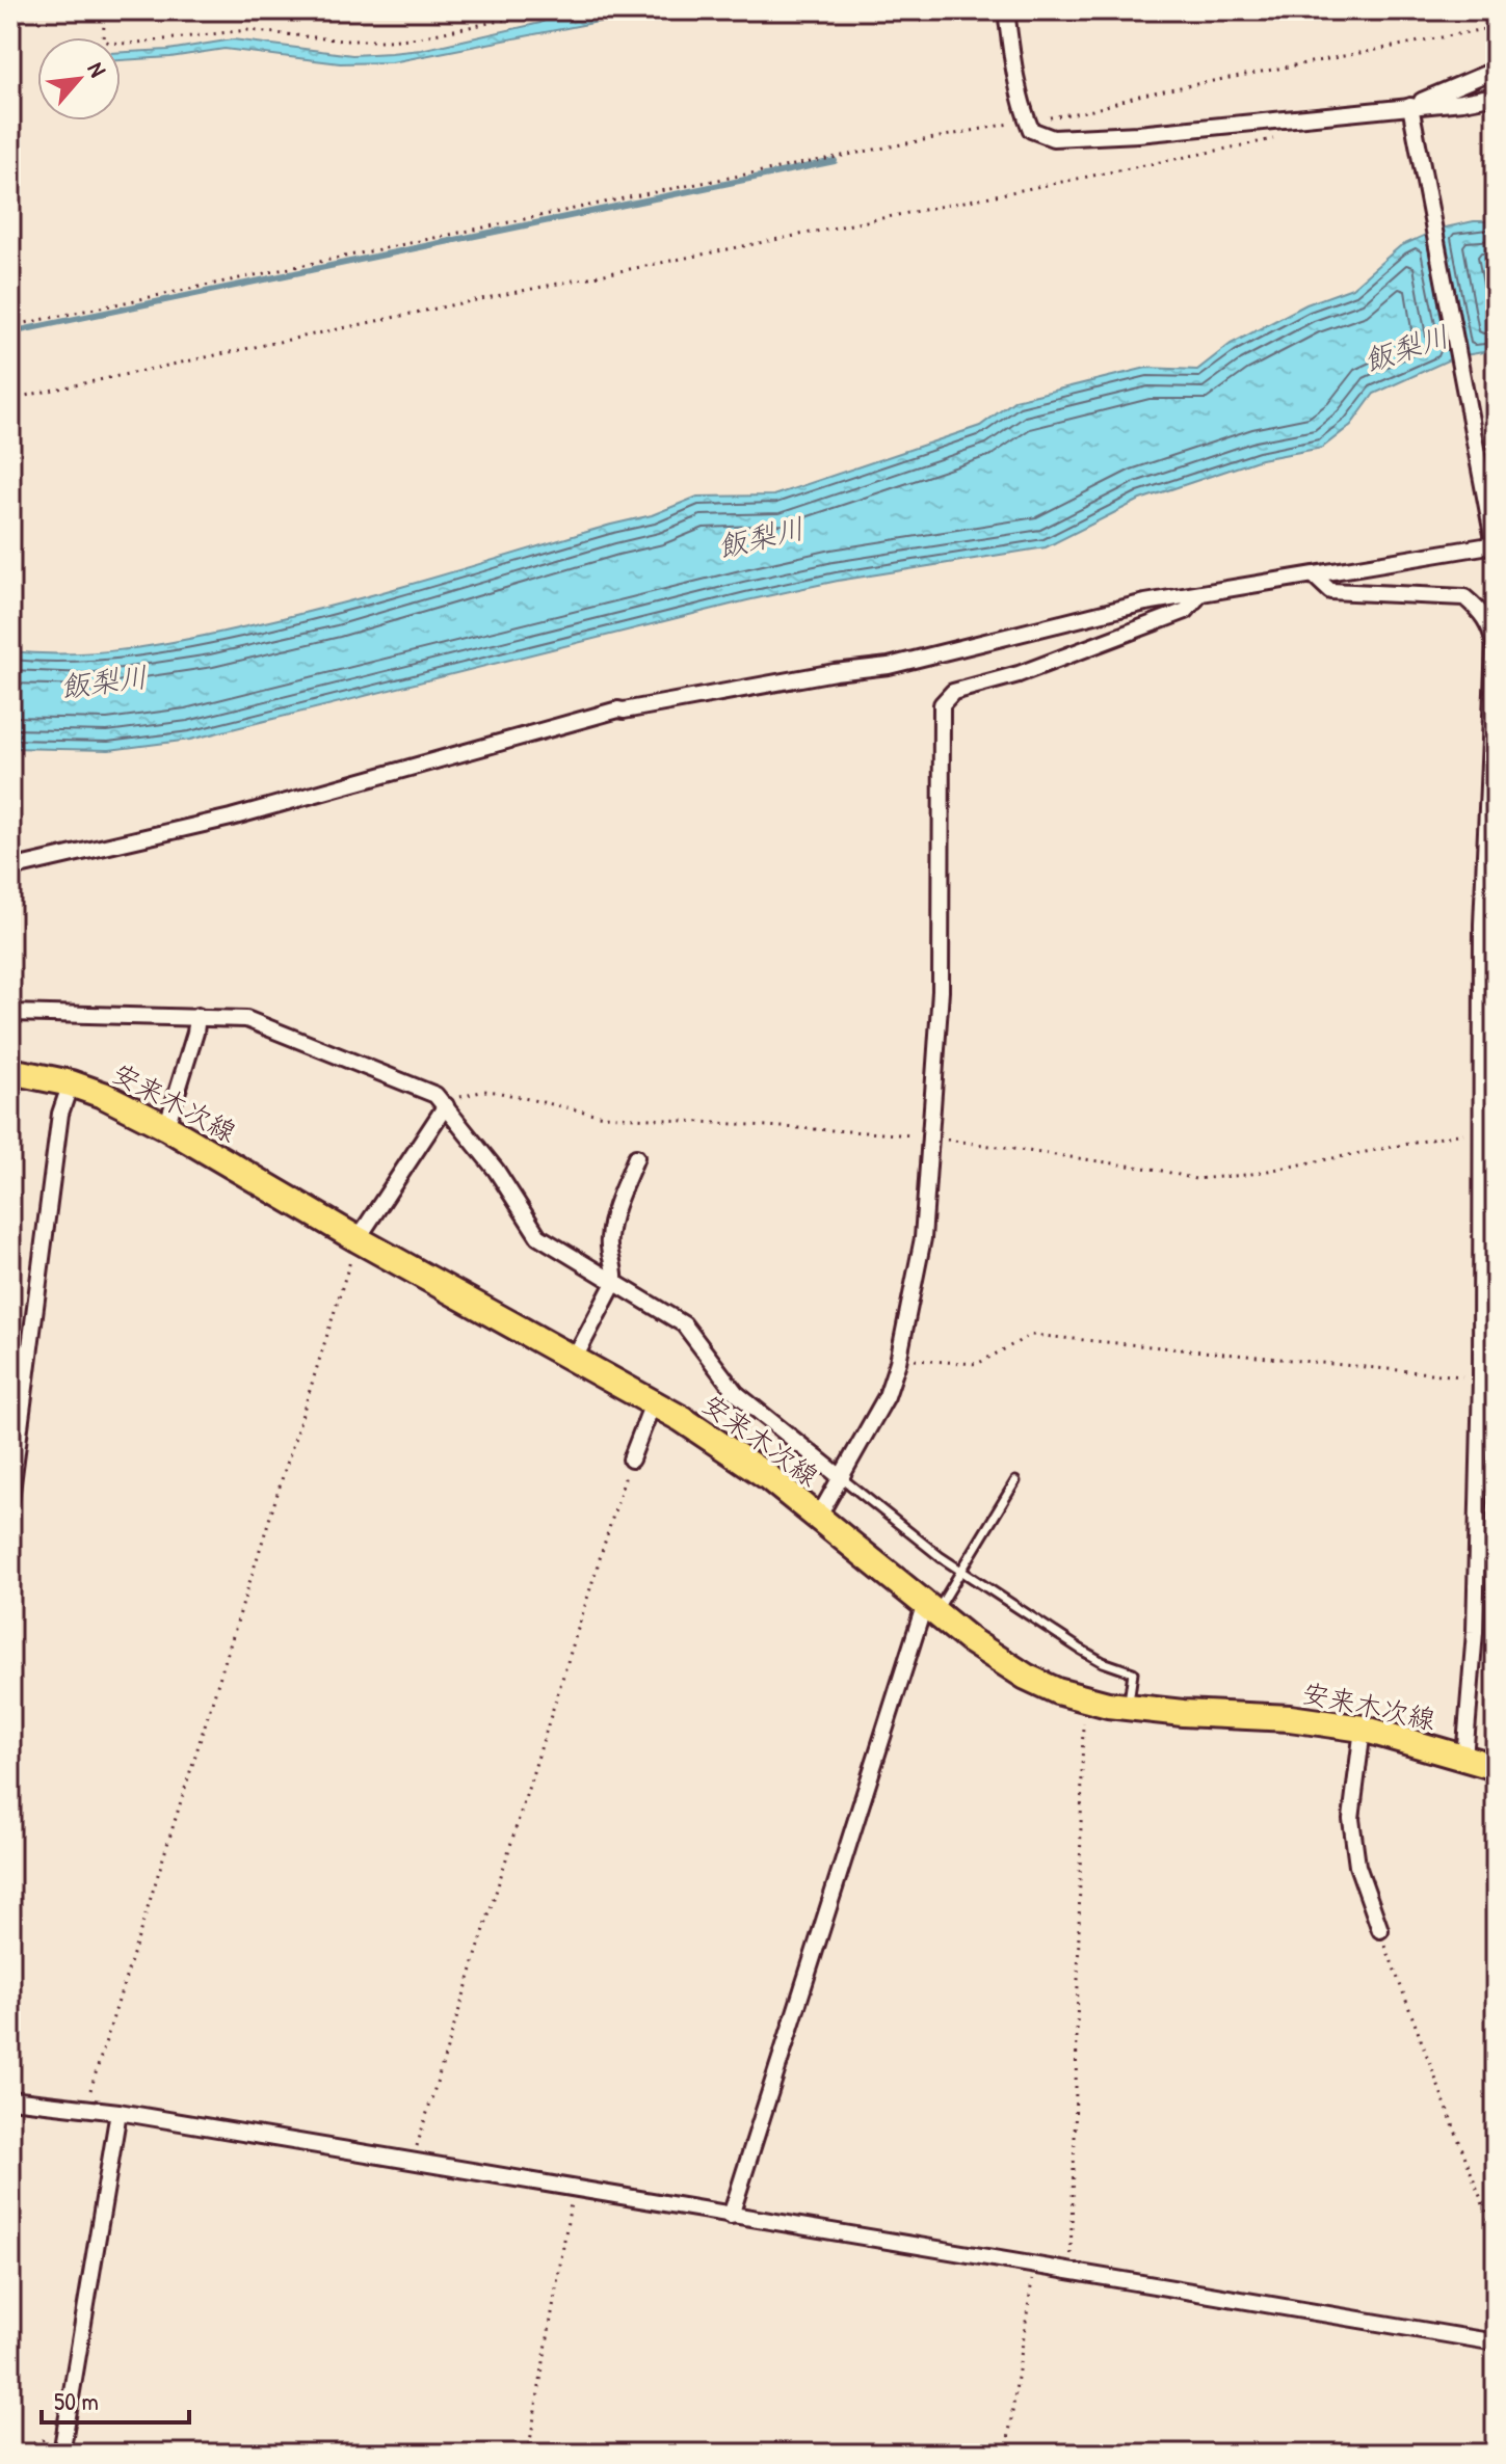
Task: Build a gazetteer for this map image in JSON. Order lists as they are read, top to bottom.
{
  "streets": {
    "main road": ["安来木次線"]
  },
  "water": ["飯梨川"],
  "scale_bar": "50 m",
  "north": "top right"
}
